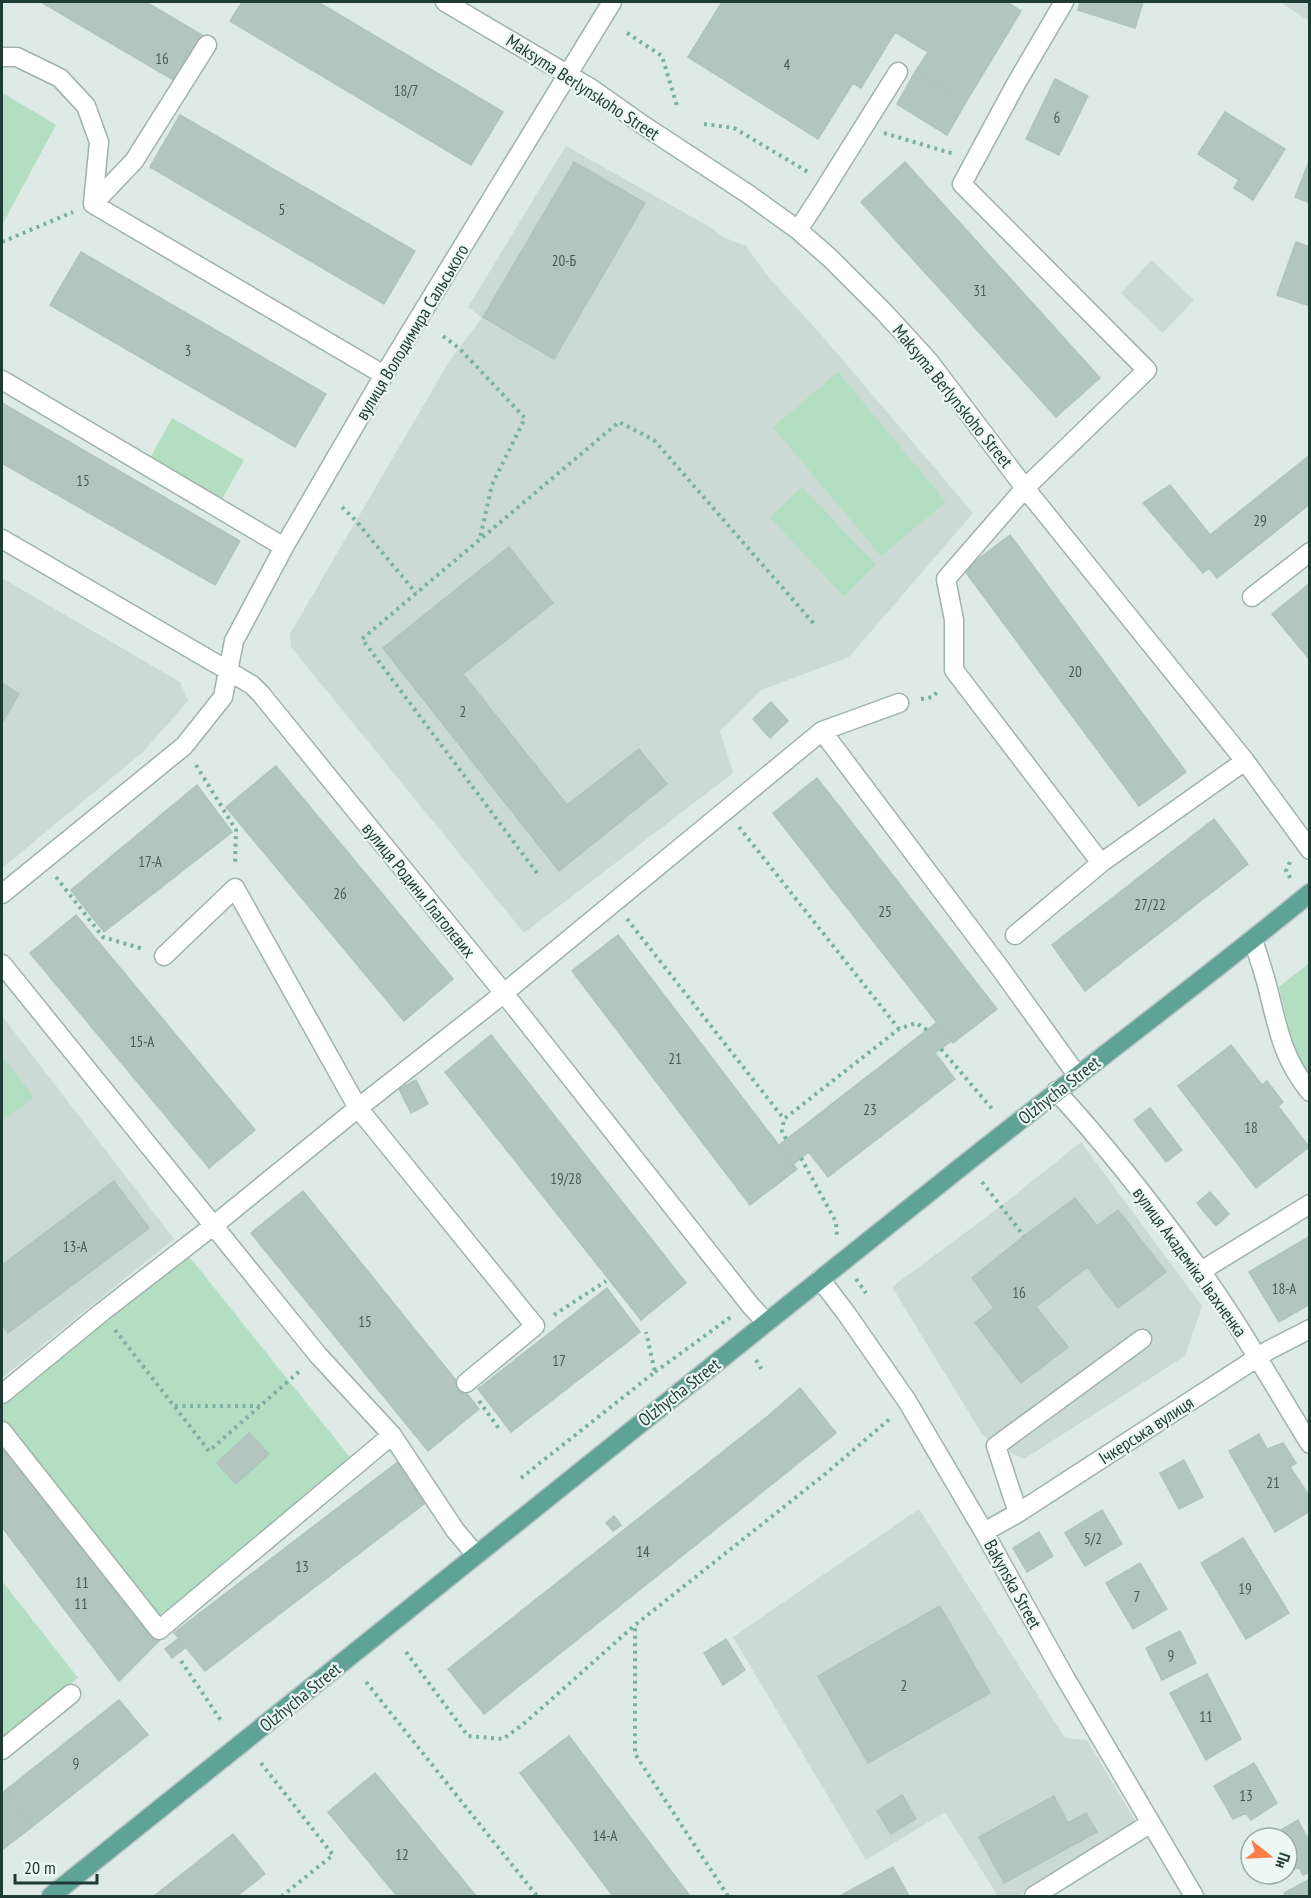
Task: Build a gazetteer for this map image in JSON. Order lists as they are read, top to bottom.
{
  "streets": {
    "main road": ["Olzhycha Street"],
    "street": [
      "Maksyma Berlynskoho Street",
      "вулиця Володимира Сальського",
      "вулиця Родини Глаголєвих",
      "вулиця Академіка Івахненка",
      "Ічкерська вулиця",
      "Bakynska Street"
    ]
  },
  "crossings": [
    ["Maksyma Berlynskoho Street", "вулиця Володимира Сальського"],
    ["вулиця Володимира Сальського", "вулиця Родини Глаголєвих"],
    ["вулиця Родини Глаголєвих", "Olzhycha Street"],
    ["Olzhycha Street", "вулиця Академіка Івахненка"],
    ["Olzhycha Street", "Bakynska Street"],
    ["вулиця Академіка Івахненка", "Ічкерська вулиця"],
    ["Ічкерська вулиця", "Bakynska Street"]
  ],
  "house_numbers": [
    "16",
    "4",
    "18/7",
    "6",
    "5",
    "20-Б",
    "31",
    "3",
    "15",
    "29",
    "20",
    "2",
    "17-А",
    "26",
    "27/22",
    "25",
    "15-А",
    "21",
    "23",
    "18",
    "19/28",
    "13-А",
    "18-А",
    "16",
    "15",
    "17",
    "21",
    "5/2",
    "14",
    "13",
    "11",
    "19",
    "7",
    "11",
    "9",
    "2",
    "11",
    "9",
    "13",
    "14-А",
    "12"
  ],
  "scale_bar": "20 m",
  "north": "right"
}
